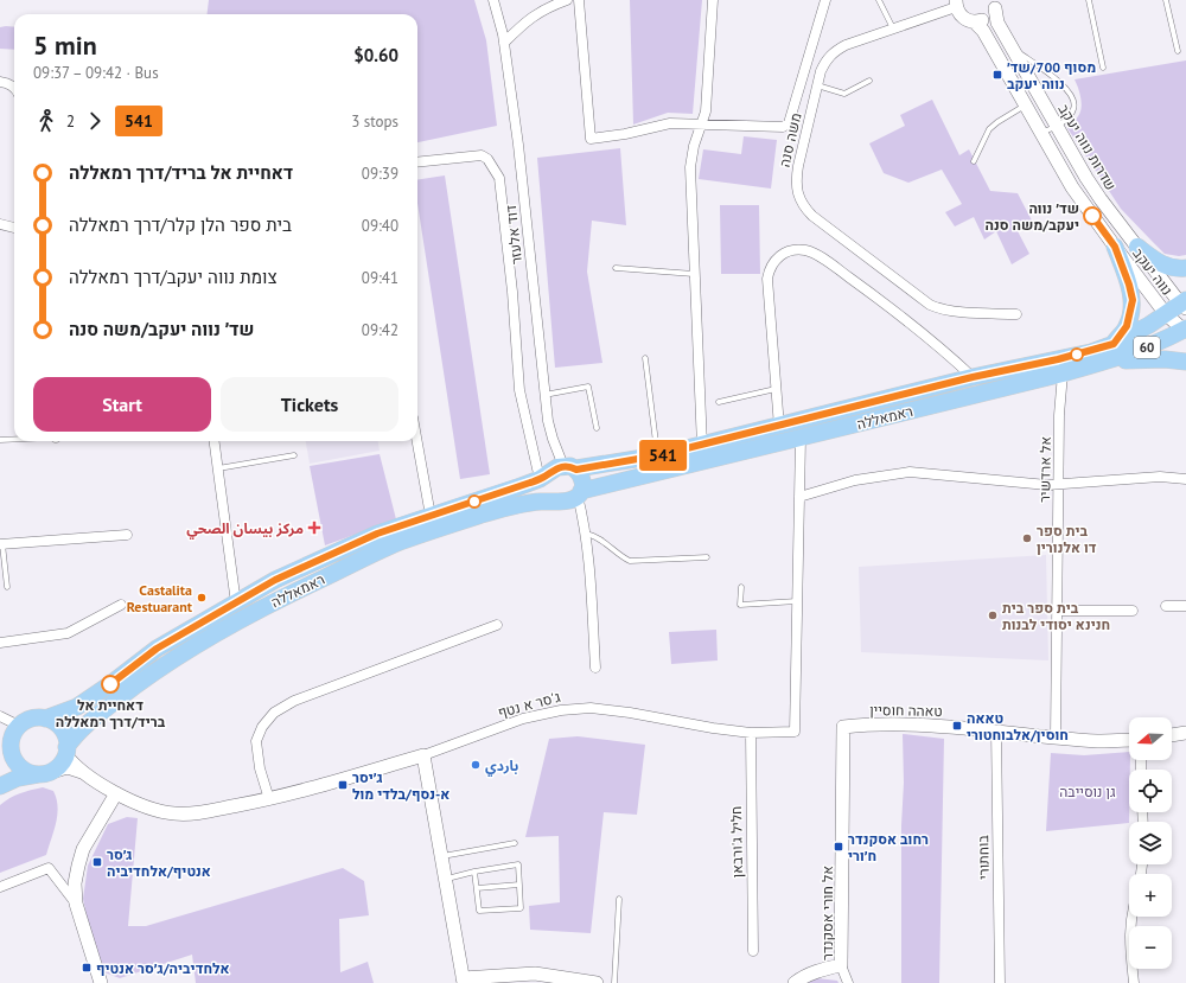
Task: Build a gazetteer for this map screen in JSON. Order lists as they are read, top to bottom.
{
  "streets": {
    "highway": ["60", "ראמאללה"],
    "street": [
      "משה סנה",
      "שדרות נווה יעקב",
      "דוד אלעזר",
      "נווה יעקב",
      "אל ארדשיר",
      "ג'סר א נטף",
      "טאהה חוסיין",
      "חליל ג'ורבאן",
      "בוחתורי",
      "אל חורי אסקנדר"
    ]
  },
  "crossings": [
    ["שדרות נווה יעקב", "נווה יעקב"],
    ["דוד אלעזר", "ראמאללה"],
    ["נווה יעקב", "60"],
    ["נווה יעקב", "ראמאללה"],
    ["60", "ראמאללה"],
    ["60", "ג'סר א נטף"],
    ["ראמאללה", "אל ארדשיר"],
    ["ראמאללה", "ג'סר א נטף"],
    ["אל ארדשיר", "טאהה חוסיין"],
    ["ג'סר א נטף", "חליל ג'ורבאן"],
    ["טאהה חוסיין", "בוחתורי"],
    ["טאהה חוסיין", "אל חורי אסקנדר"]
  ],
  "parks": ["גן נוסייבה"],
  "places": {
    "transit": [
      "מסוף 700/שד׳ נווה יעקב",
      "טאאה חוסין/אלבוחטורי",
      "ג׳יסר א-נסף/בלדי מול",
      "רחוב אסקנדר ח׳ורי",
      "ג׳סר אנטיף/אלחדיביה",
      "אלחדיביה/ג׳סר אנטיף"
    ],
    "other": [
      "שד׳ נווה יעקב/משה סנה",
      "בית ספר דו אלנורין",
      "Castalita Restuarant",
      "בית ספר בית חנינא יסודי לבנות",
      "דאחיית אל בריד/דרך רמאללה",
      "باردي"
    ],
    "health": ["مركز بيسان الصحي"]
  },
  "lines": ["bus line 541"],
  "north": "left",
  "page": {
    "on_map": "541",
    "heading": ["5 min", "09:37 – 09:42 · Bus", "$0.60"],
    "legs": ["2", "541", "3 stops"],
    "list": [
      {
        "name": "דאחיית אל בריד/דרך רמאללה",
        "value": "09:39"
      },
      {
        "name": "בית ספר הלן קלר/דרך רמאללה",
        "value": "09:40"
      },
      {
        "name": "צומת נווה יעקב/דרך רמאללה",
        "value": "09:41"
      },
      {
        "name": "שד׳ נווה יעקב/משה סנה",
        "value": "09:42"
      }
    ],
    "buttons": ["Start", "Tickets"],
    "map_buttons": ["+", "−"]
  }
}
